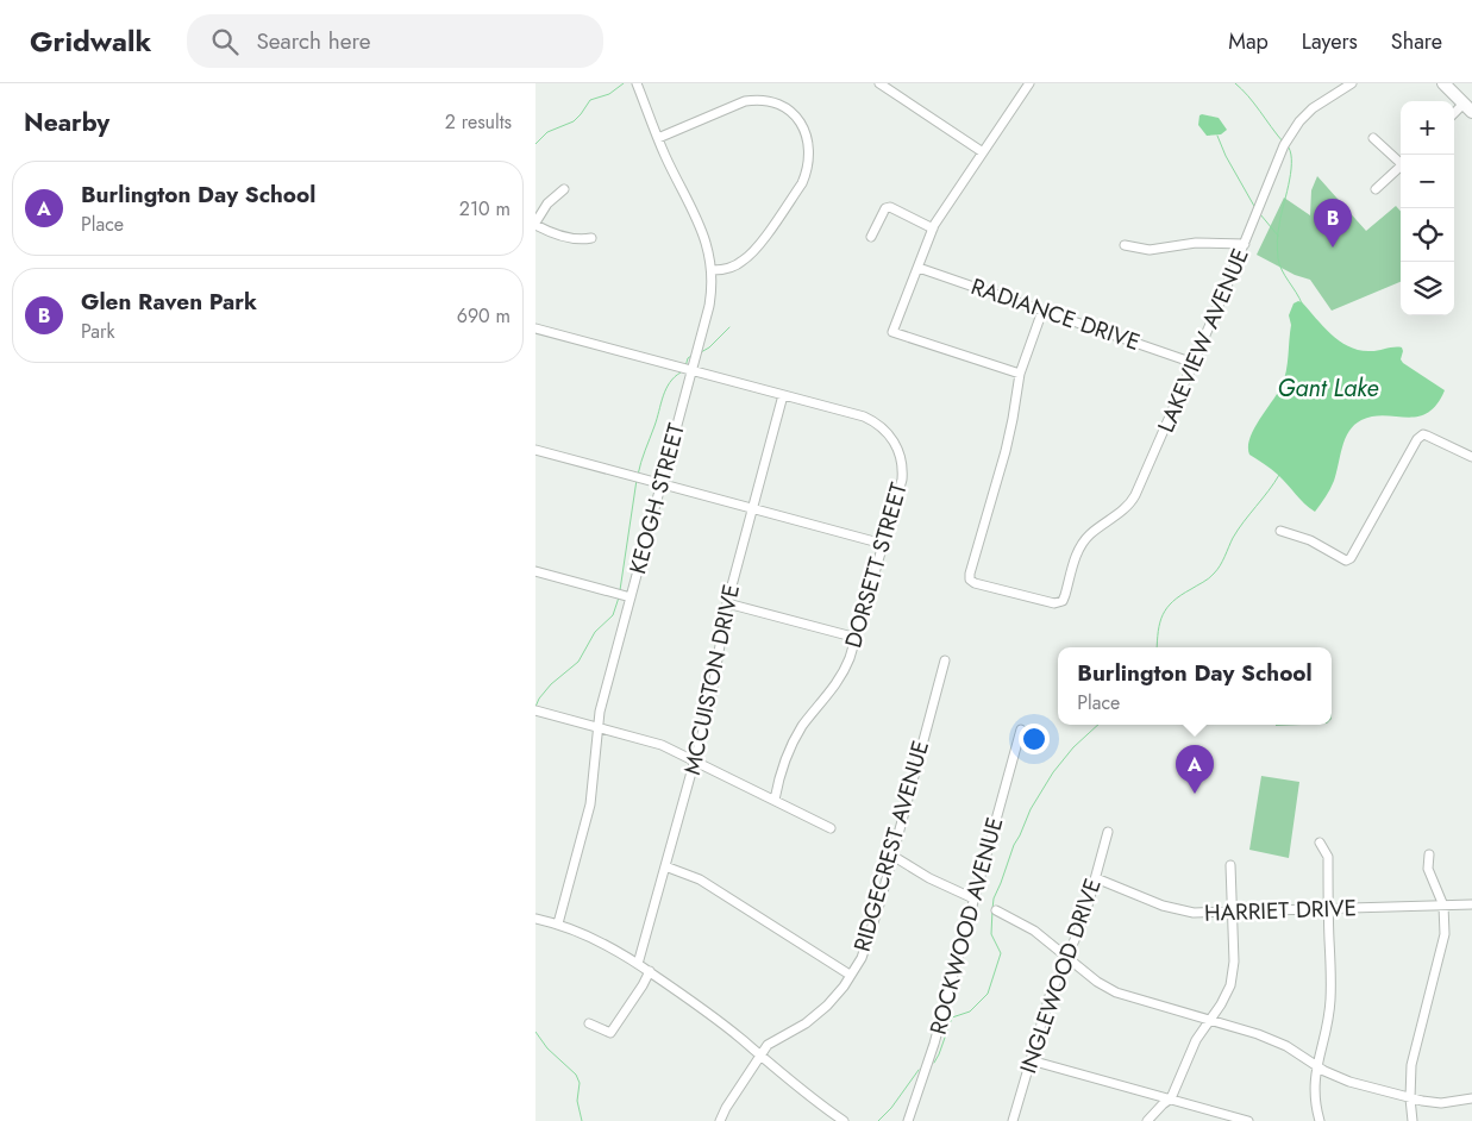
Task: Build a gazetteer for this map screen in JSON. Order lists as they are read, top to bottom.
{
  "streets": {
    "street": [
      "RADIANCE DRIVE",
      "LAKEVIEW AVENUE",
      "KEOGH STREET",
      "DORSETT STREET",
      "MCCUISTON DRIVE",
      "RIDGECREST AVENUE",
      "HARRIET DRIVE",
      "ROCKWOOD AVENUE",
      "INGLEWOOD DRIVE"
    ]
  },
  "crossings": [
    ["RADIANCE DRIVE", "LAKEVIEW AVENUE"],
    ["KEOGH STREET", "DORSETT STREET"],
    ["DORSETT STREET", "MCCUISTON DRIVE"],
    ["HARRIET DRIVE", "INGLEWOOD DRIVE"]
  ],
  "water": ["Gant Lake"],
  "page": {
    "header": "Gridwalk",
    "search": "Search here",
    "nav": ["Map", "Layers", "Share"],
    "heading": ["Nearby", "2 results"],
    "map_buttons": ["+", "−"],
    "list": [
      {
        "mark": "A",
        "name": "Burlington Day School",
        "note": "Place",
        "value": "210 m"
      },
      {
        "mark": "B",
        "name": "Glen Raven Park",
        "note": "Park",
        "value": "690 m"
      }
    ],
    "pins": ["B", "A"],
    "popup": ["Burlington Day School", "Place"]
  }
}
